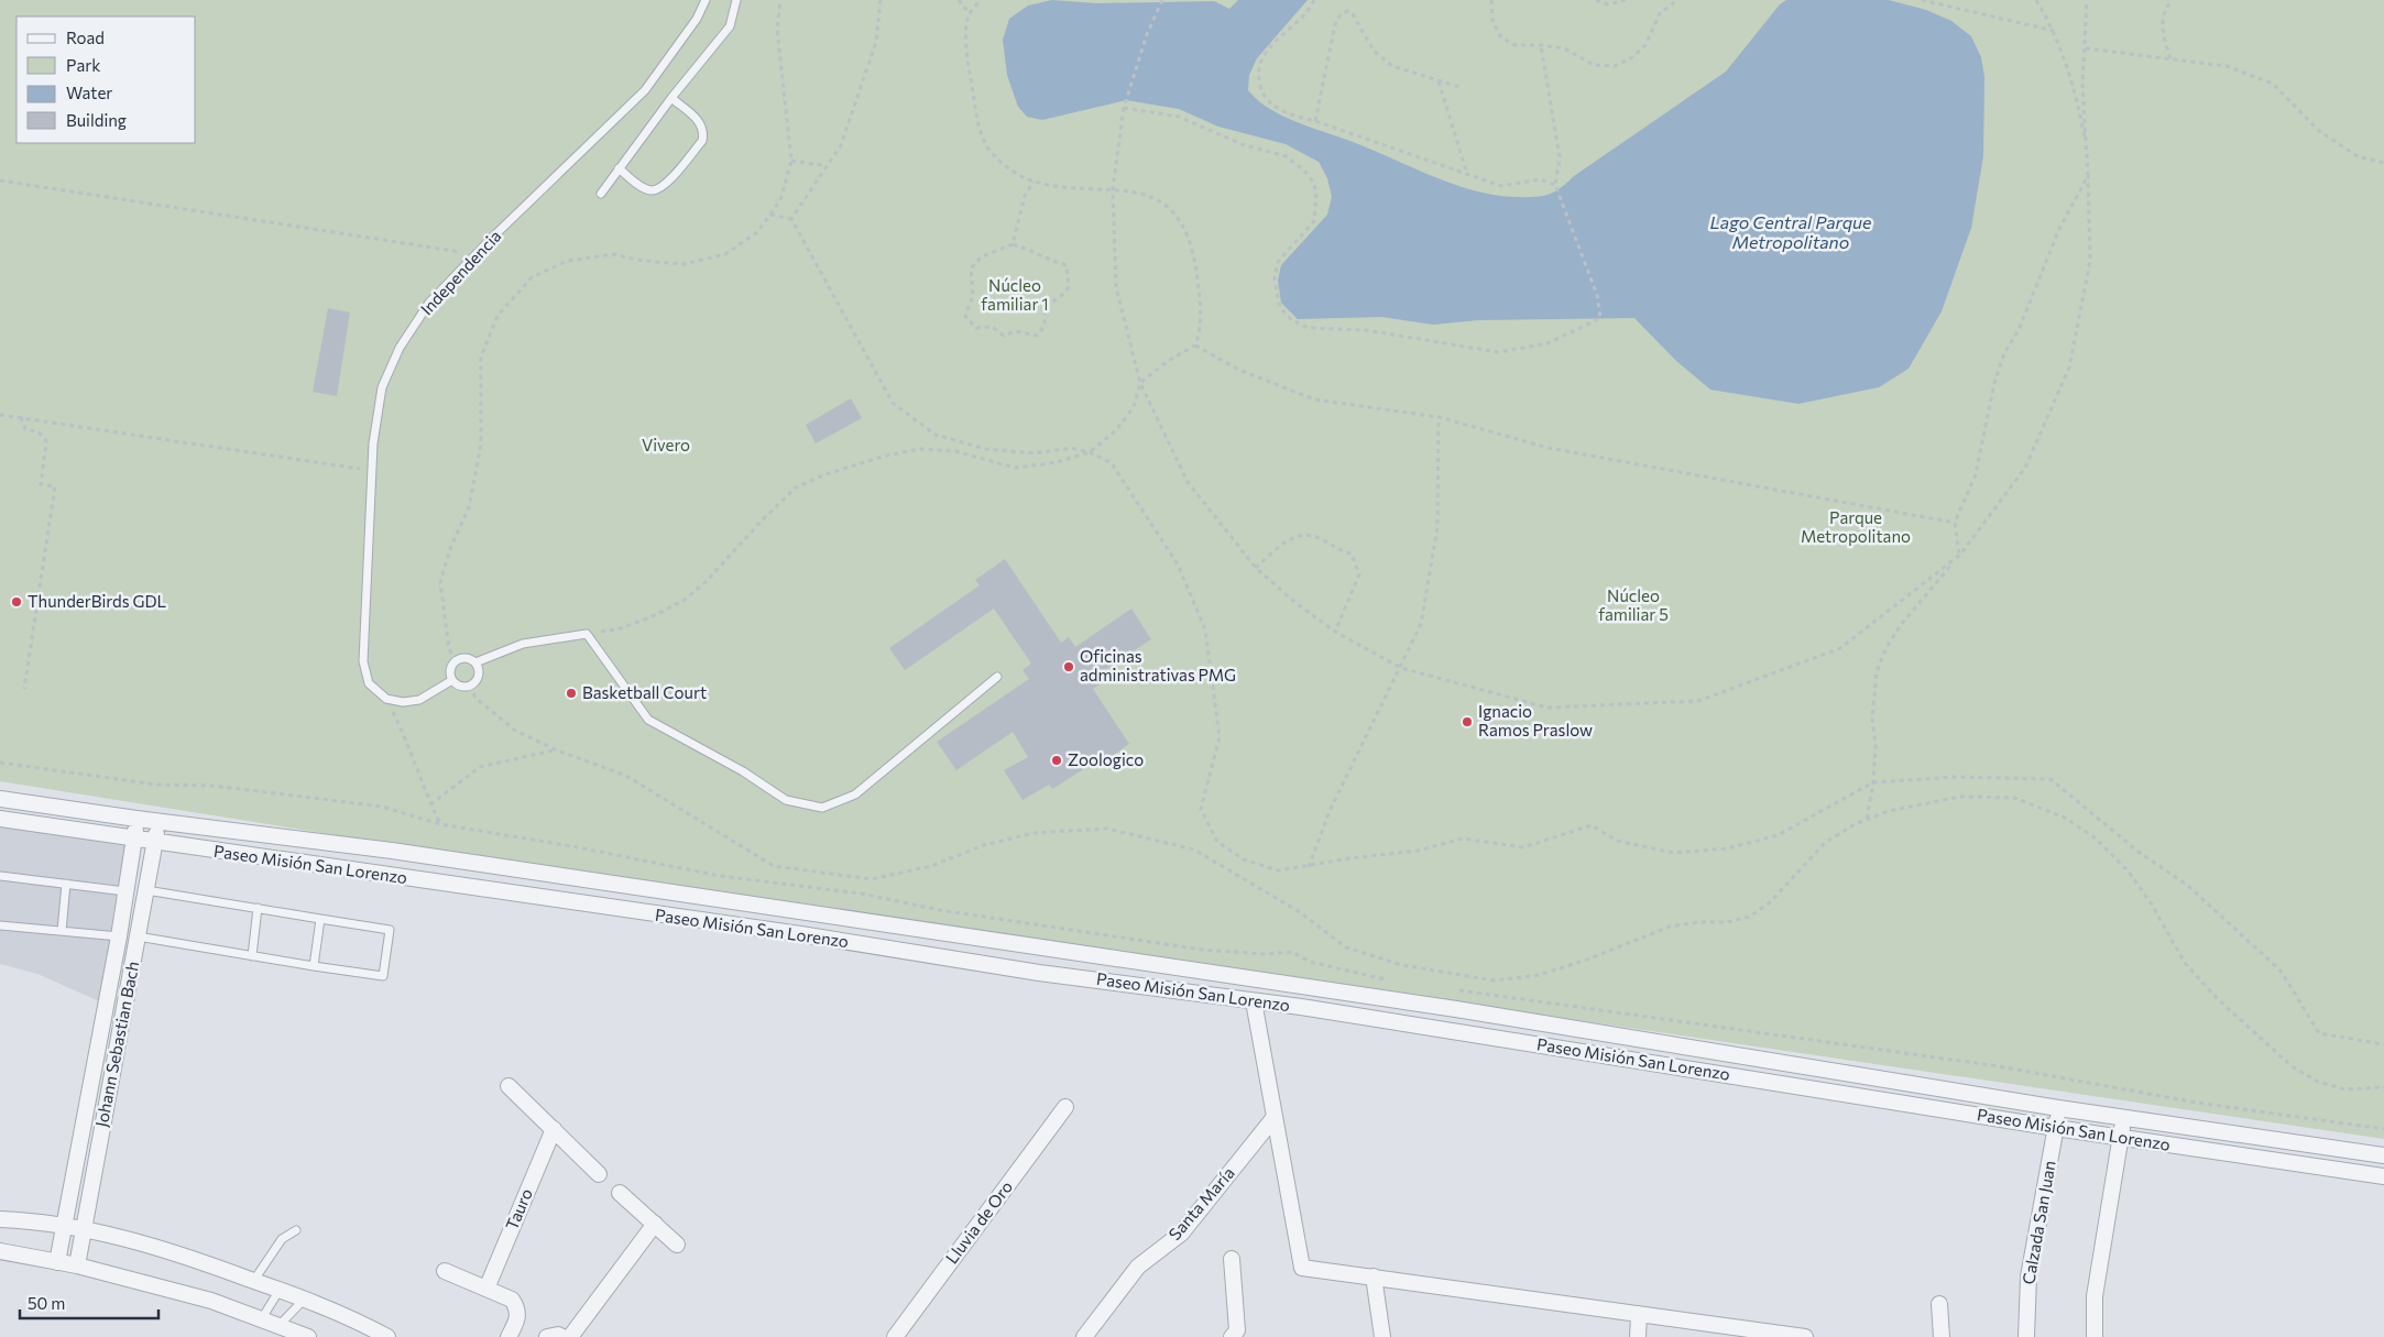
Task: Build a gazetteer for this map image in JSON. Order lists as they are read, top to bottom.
{
  "streets": {
    "street": [
      "Paseo Misión San Lorenzo",
      "Johann Sebastian Bach",
      "Santa María",
      "Tauro",
      "Lluvia de Oro",
      "Calzada San Juan"
    ],
    "lane": ["Independencia"]
  },
  "crossings": [
    ["Paseo Misión San Lorenzo", "Johann Sebastian Bach"],
    ["Paseo Misión San Lorenzo", "Calzada San Juan"]
  ],
  "water": ["Lago Central Parque Metropolitano"],
  "parks": [
    "Núcleo familiar 1",
    "Vivero",
    "Parque Metropolitano",
    "Núcleo familiar 5"
  ],
  "places": [
    "ThunderBirds GDL",
    "Oficinas administrativas PMG",
    "Basketball Court",
    "Ignacio Ramos Praslow",
    "Zoologico"
  ],
  "legend": [
    "Road",
    "Park",
    "Water",
    "Building"
  ],
  "scale_bar": "50 m"
}
